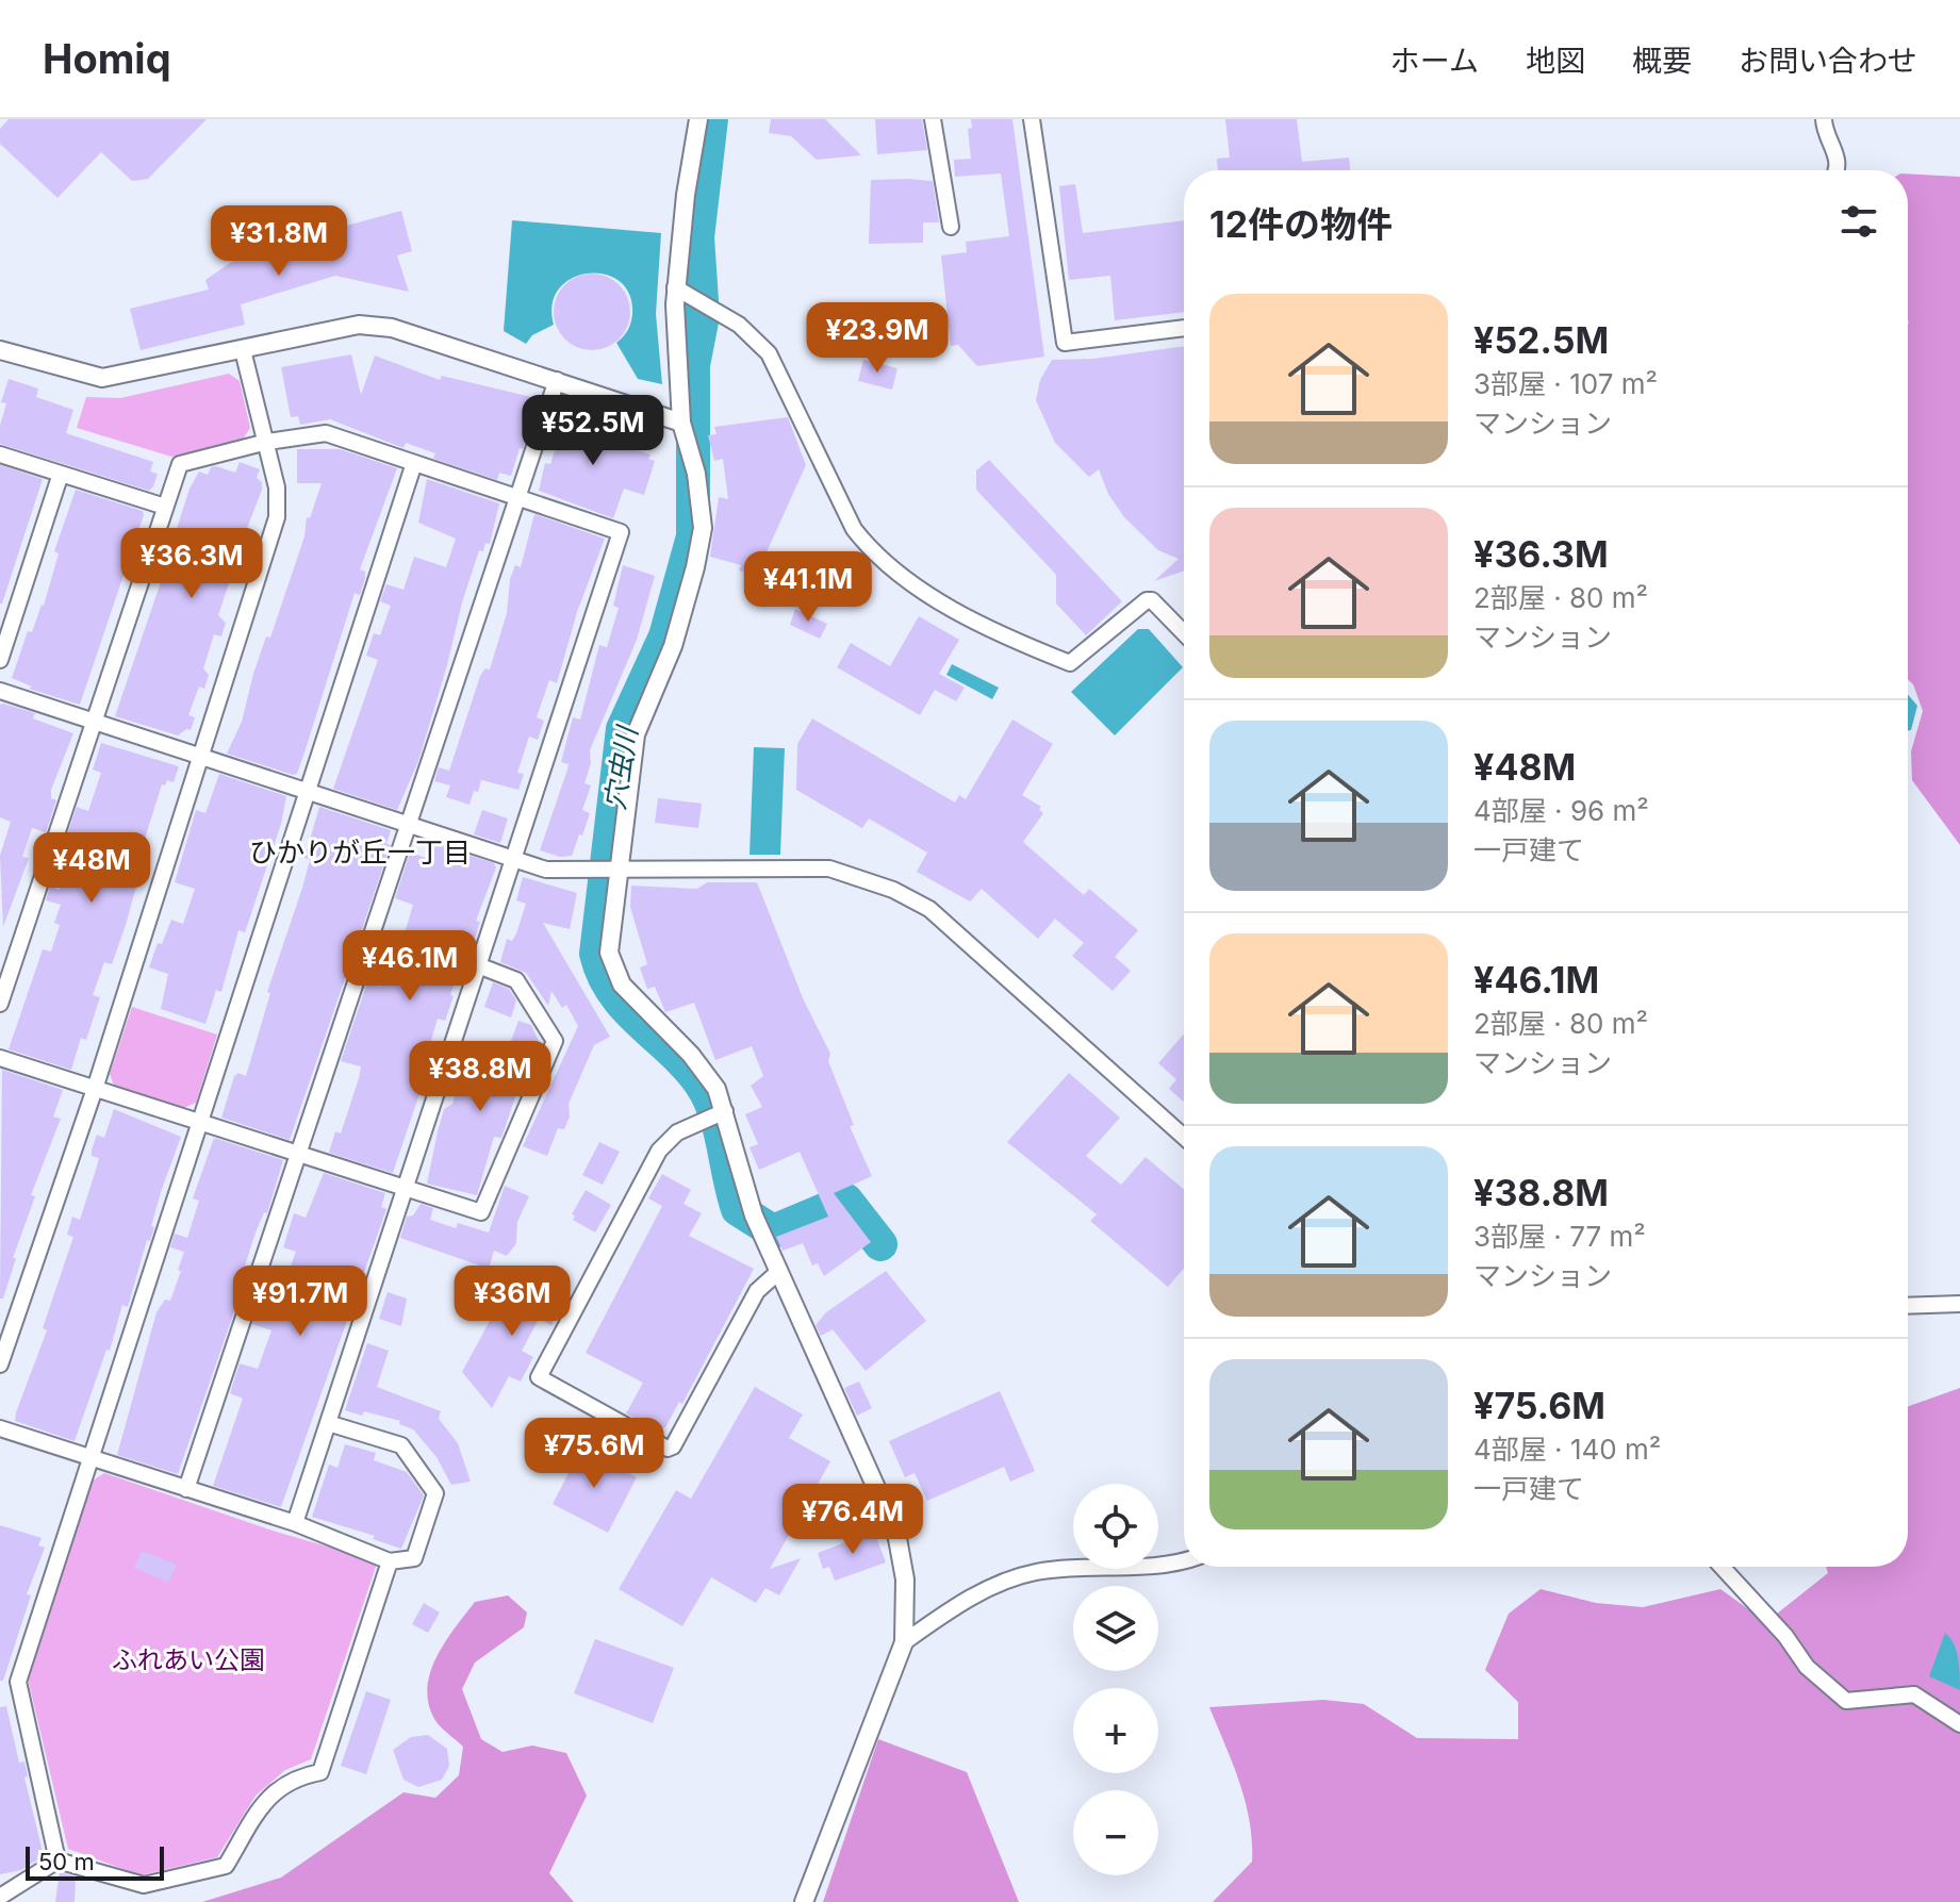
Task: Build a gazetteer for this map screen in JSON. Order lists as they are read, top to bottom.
{
  "districts": ["ひかりが丘一丁目"],
  "water": ["穴虫川"],
  "parks": ["ふれあい公園"],
  "scale_bar": "50 m",
  "page": {
    "header": "Homiq",
    "nav": [
      "ホーム",
      "地図",
      "概要",
      "お問い合わせ"
    ],
    "heading": "12件の物件",
    "price": [
      "¥31.8M",
      "¥23.9M",
      "¥52.5M",
      "¥36.3M",
      "¥41.1M",
      "¥48M",
      "¥46.1M",
      "¥38.8M",
      "¥91.7M",
      "¥36M",
      "¥75.6M",
      "¥76.4M"
    ],
    "list": [
      {
        "name": "¥52.5M",
        "note": "3部屋 · 107 m² · マンション"
      },
      {
        "name": "¥36.3M",
        "note": "2部屋 · 80 m² · マンション"
      },
      {
        "name": "¥48M",
        "note": "4部屋 · 96 m² · 一戸建て"
      },
      {
        "name": "¥46.1M",
        "note": "2部屋 · 80 m² · マンション"
      },
      {
        "name": "¥38.8M",
        "note": "3部屋 · 77 m² · マンション"
      },
      {
        "name": "¥75.6M",
        "note": "4部屋 · 140 m² · 一戸建て"
      }
    ],
    "map_buttons": ["+", "−"],
    "scale": "50 m"
  }
}
